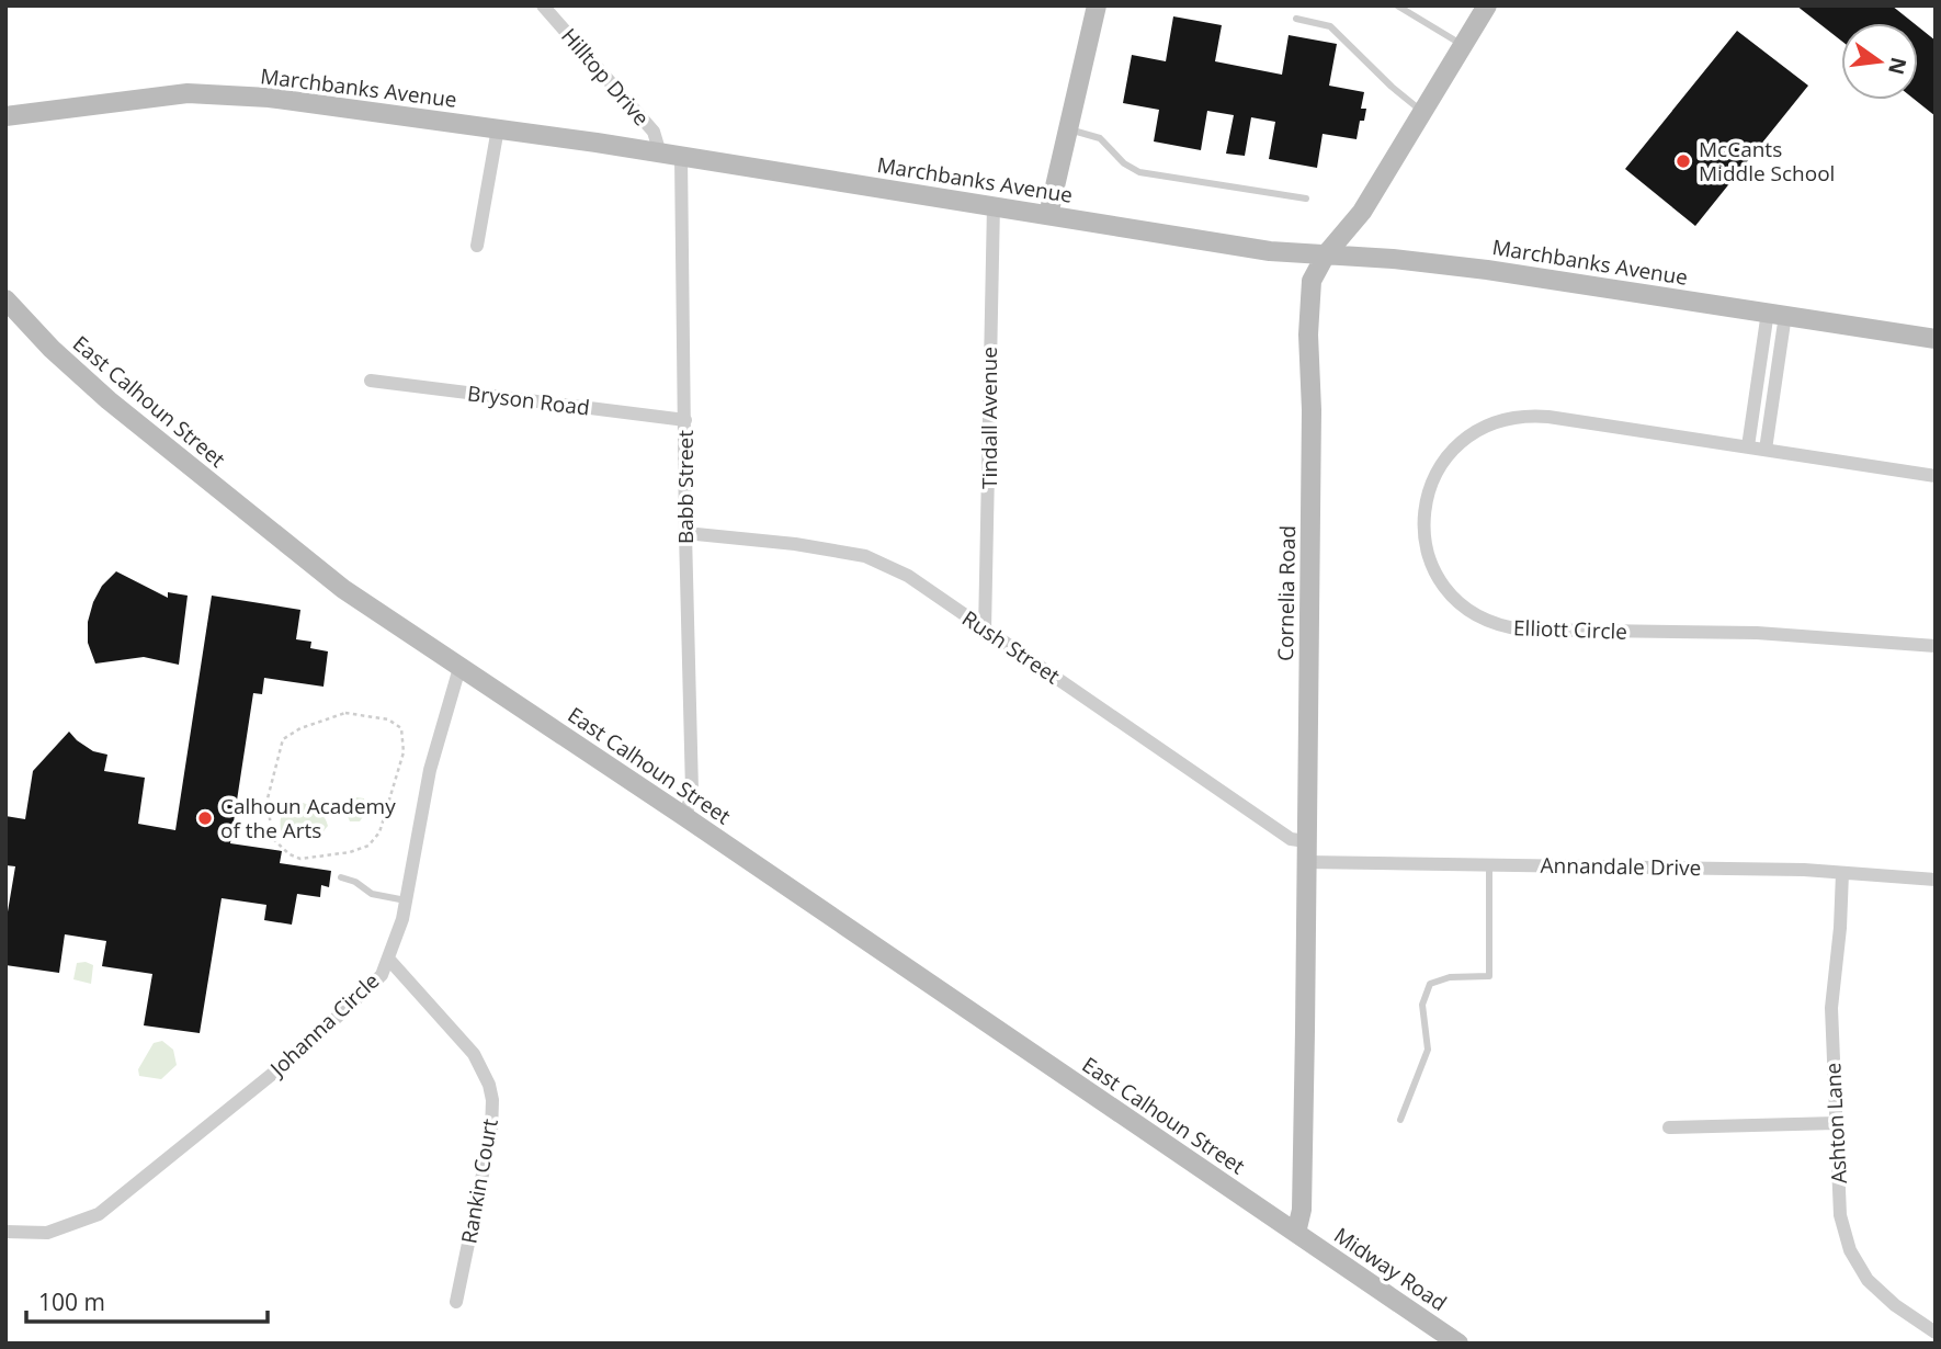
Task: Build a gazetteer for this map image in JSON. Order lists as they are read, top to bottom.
{
  "streets": {
    "street": [
      "Hilltop Drive",
      "Marchbanks Avenue",
      "Bryson Road",
      "East Calhoun Street",
      "Tindall Avenue",
      "Babb Street",
      "Cornelia Road",
      "Elliott Circle",
      "Rush Street",
      "Annandale Drive",
      "Johanna Circle",
      "Ashton Lane",
      "Rankin Court",
      "Midway Road"
    ]
  },
  "crossings": [
    ["Hilltop Drive", "Marchbanks Avenue"],
    ["Marchbanks Avenue", "Tindall Avenue"],
    ["Marchbanks Avenue", "Babb Street"],
    ["Marchbanks Avenue", "Cornelia Road"],
    ["Bryson Road", "Babb Street"],
    ["East Calhoun Street", "Babb Street"],
    ["East Calhoun Street", "Cornelia Road"],
    ["East Calhoun Street", "Johanna Circle"],
    ["East Calhoun Street", "Midway Road"],
    ["Tindall Avenue", "Rush Street"],
    ["Babb Street", "Rush Street"],
    ["Cornelia Road", "Rush Street"],
    ["Cornelia Road", "Annandale Drive"],
    ["Cornelia Road", "Midway Road"],
    ["Annandale Drive", "Ashton Lane"],
    ["Johanna Circle", "Rankin Court"]
  ],
  "places": ["McCants Middle School", "Calhoun Academy of the Arts"],
  "scale_bar": "100 m",
  "north": "right"
}
